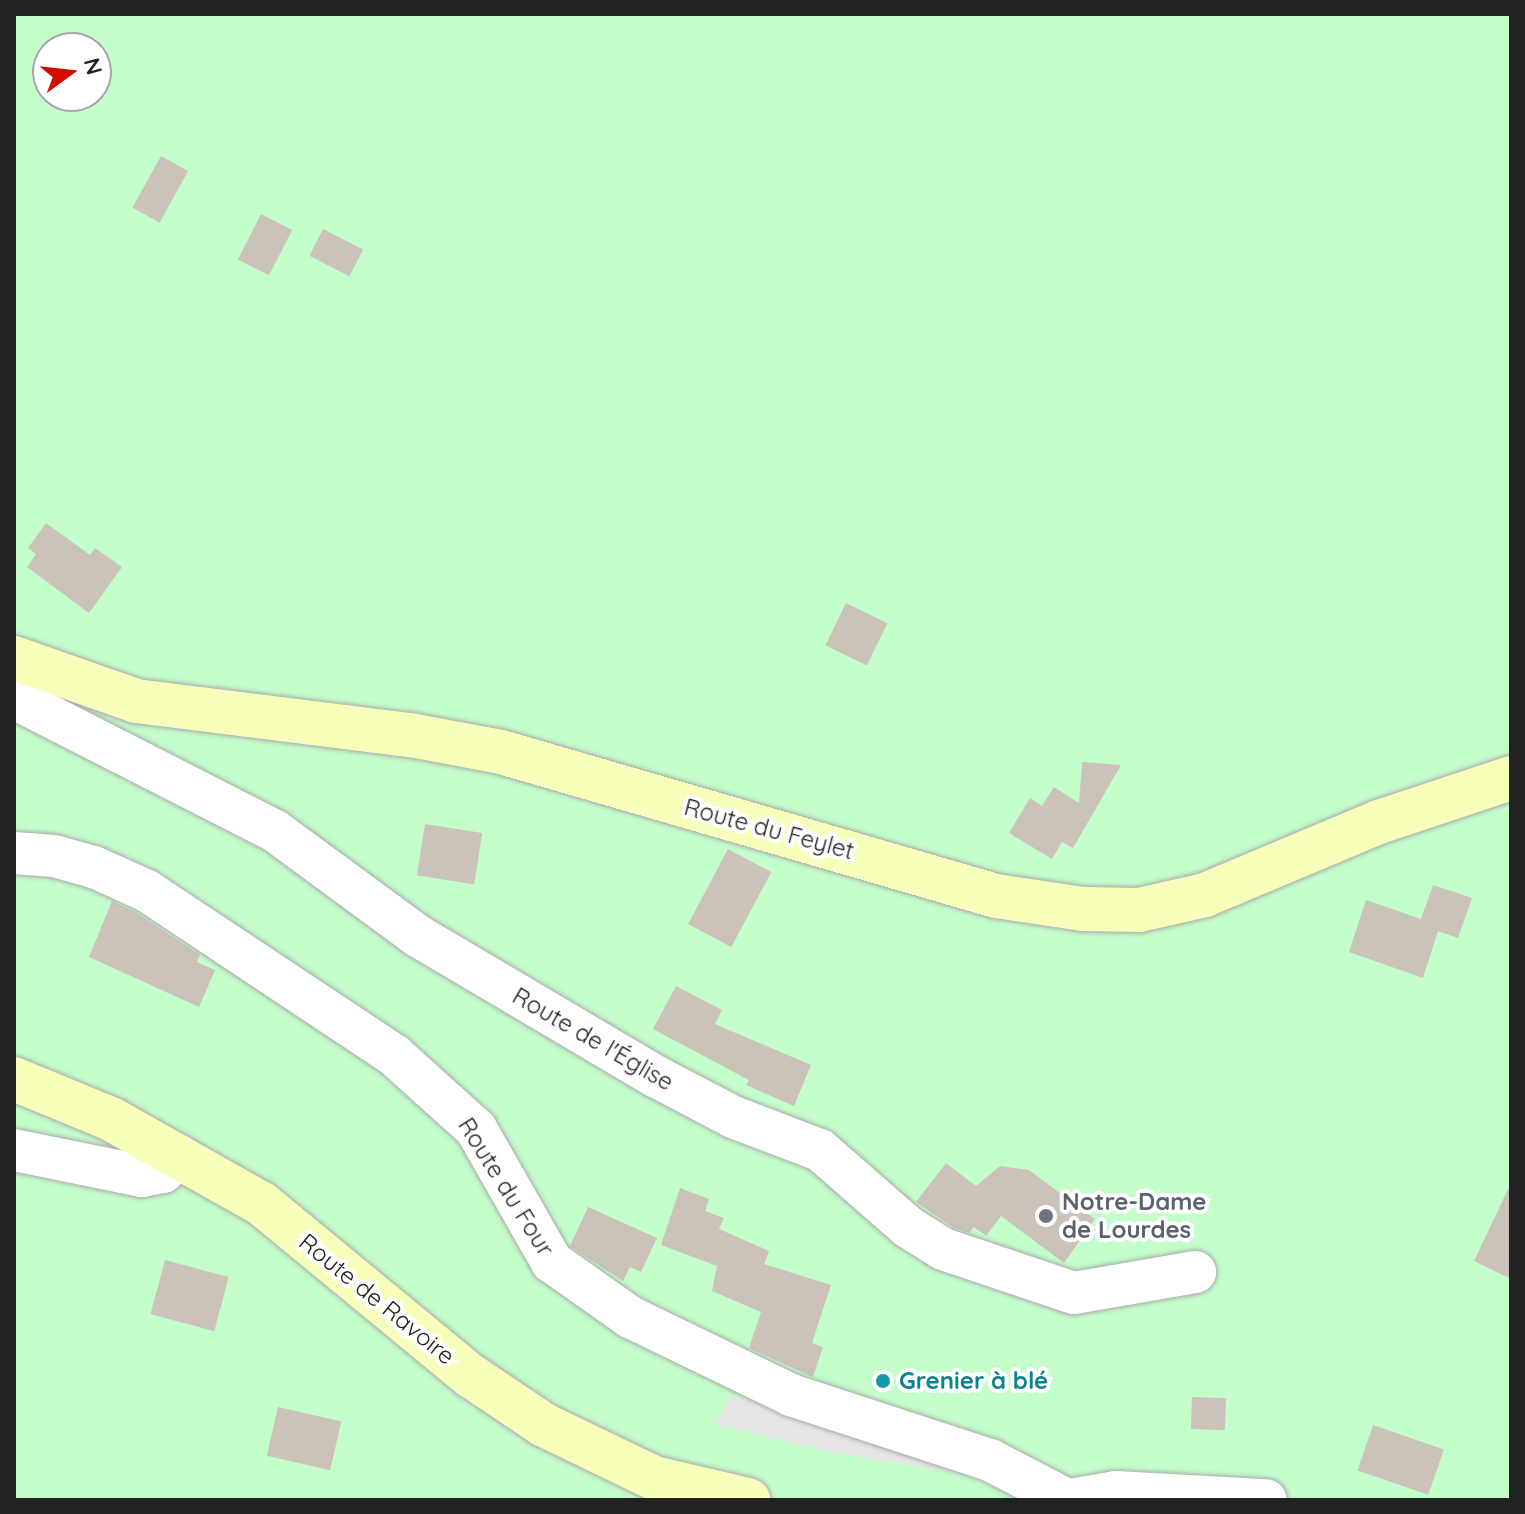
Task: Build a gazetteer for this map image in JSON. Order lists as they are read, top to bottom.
{
  "streets": {
    "street": [
      "Route du Feylet",
      "Route de l'Église",
      "Route du Four",
      "Route de Ravoire"
    ]
  },
  "places": ["Notre-Dame de Lourdes", "Grenier à blé"],
  "north": "right"
}
